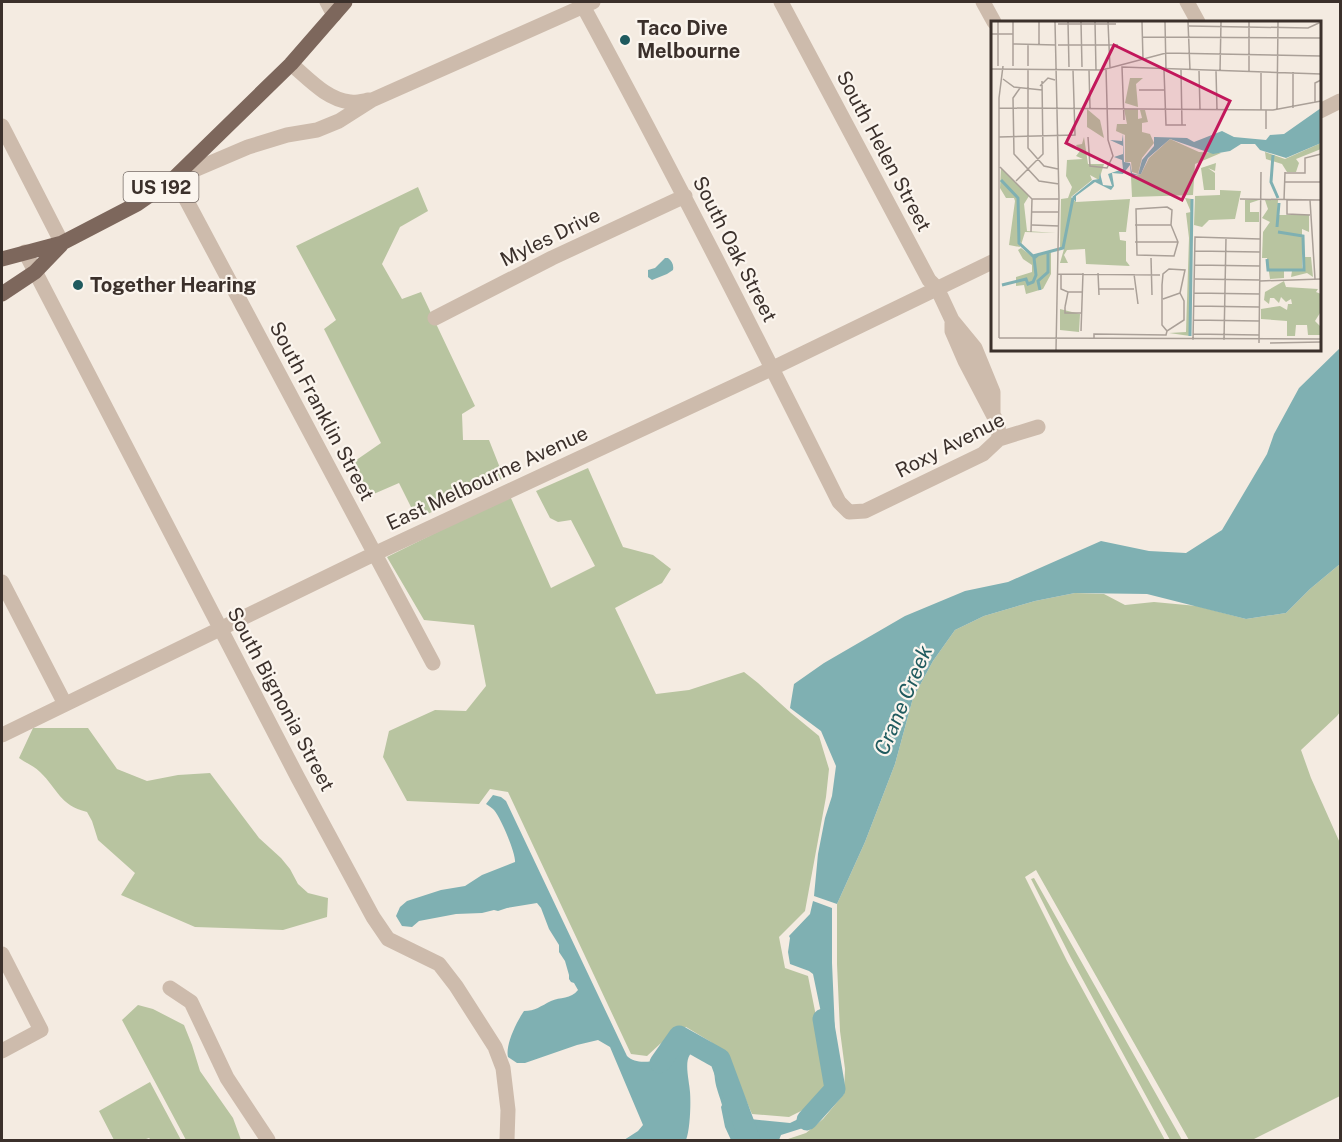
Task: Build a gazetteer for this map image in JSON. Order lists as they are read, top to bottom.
{
  "streets": {
    "main road": ["US 192"],
    "street": [
      "South Helen Street",
      "Myles Drive",
      "South Oak Street",
      "South Franklin Street",
      "Roxy Avenue",
      "East Melbourne Avenue",
      "South Bignonia Street"
    ]
  },
  "crossings": [
    ["South Helen Street", "Roxy Avenue"],
    ["South Helen Street", "East Melbourne Avenue"],
    ["US 192", "South Franklin Street"],
    ["US 192", "South Bignonia Street"],
    ["Myles Drive", "South Oak Street"],
    ["South Oak Street", "Roxy Avenue"],
    ["South Oak Street", "East Melbourne Avenue"],
    ["South Franklin Street", "East Melbourne Avenue"],
    ["East Melbourne Avenue", "South Bignonia Street"]
  ],
  "water": ["Crane Creek"],
  "places": ["Taco Dive Melbourne", "Together Hearing"]
}
